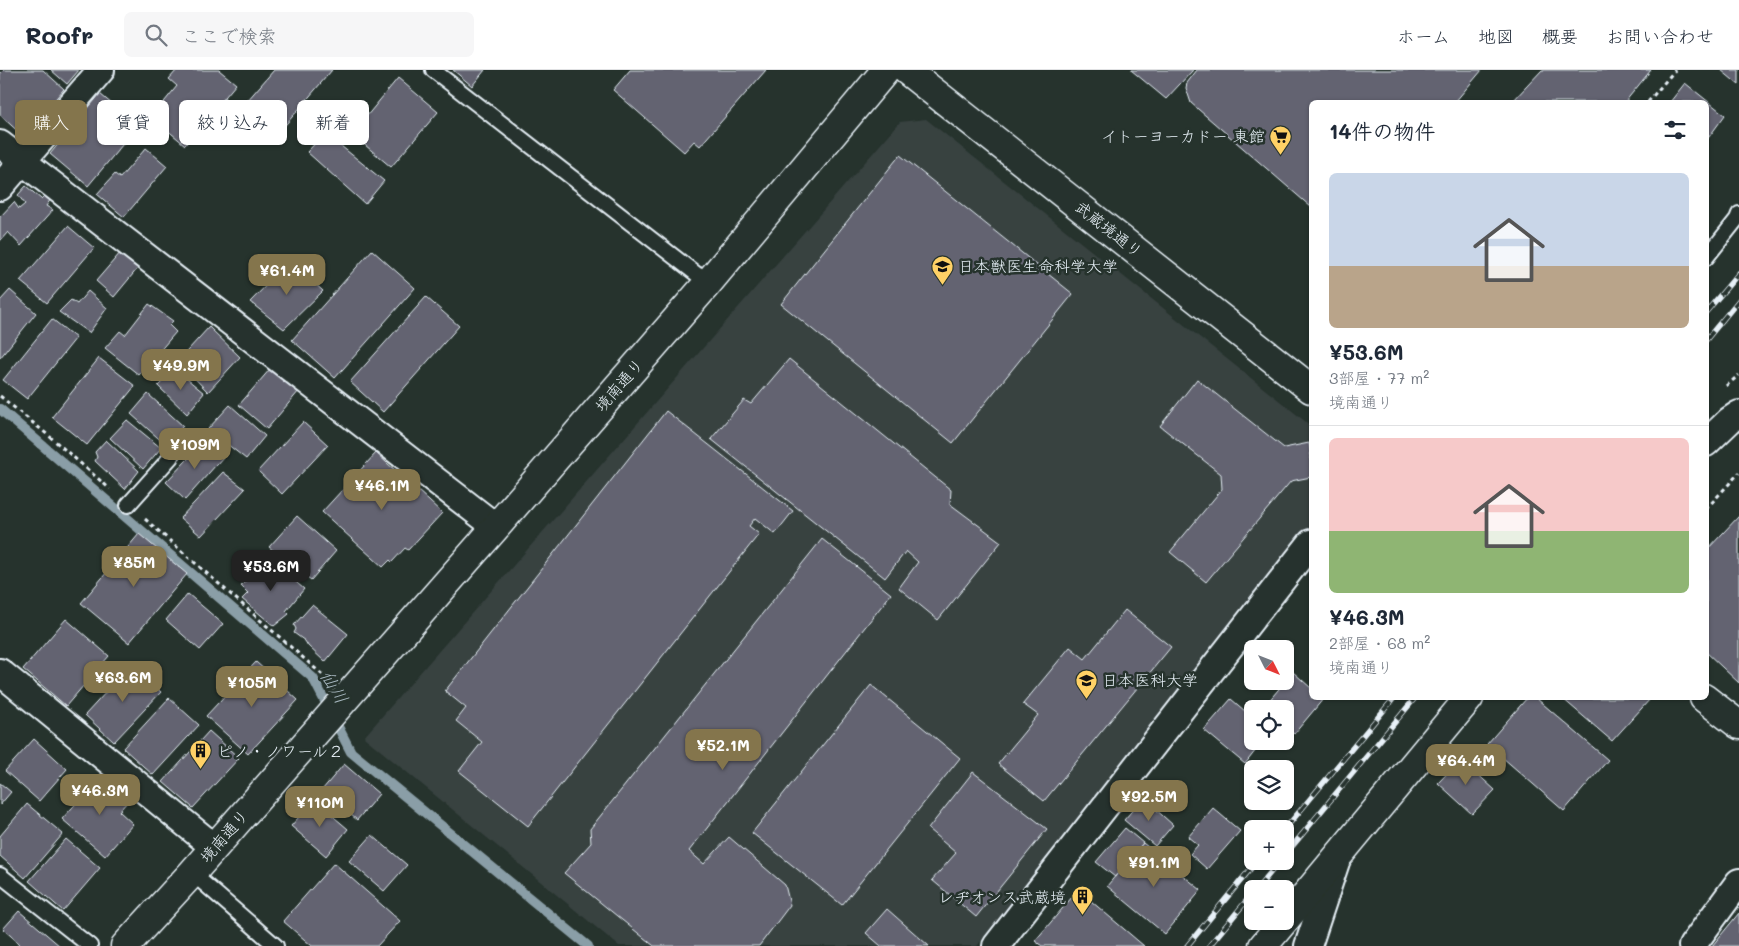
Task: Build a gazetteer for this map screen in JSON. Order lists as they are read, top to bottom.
{
  "streets": {
    "street": ["武蔵境通り", "境南通り"]
  },
  "water": ["仙川"],
  "places": {
    "supermarket": ["イトーヨーカドー 東館"],
    "school or university": ["日本獣医生命科学大学", "日本医科大学"],
    "building": ["ピノ・ノワール２", "レヂオンス武蔵境"]
  },
  "north": "bottom right",
  "page": {
    "header": "Roofr",
    "search": "ここで検索",
    "nav": [
      "ホーム",
      "地図",
      "概要",
      "お問い合わせ"
    ],
    "chip": [
      "購入",
      "賃貸",
      "絞り込み",
      "新着"
    ],
    "heading": "14件の物件",
    "list": [
      {
        "name": "¥53.6M",
        "note": "3部屋 · 77 m² · 境南通り"
      },
      {
        "name": "¥46.3M",
        "note": "2部屋 · 68 m² · 境南通り"
      }
    ],
    "price": [
      "¥61.4M",
      "¥49.9M",
      "¥109M",
      "¥46.1M",
      "¥85M",
      "¥53.6M",
      "¥63.6M",
      "¥105M",
      "¥52.1M",
      "¥64.4M",
      "¥46.3M",
      "¥92.5M",
      "¥110M",
      "¥91.1M"
    ],
    "map_buttons": ["+", "−"]
  }
}
